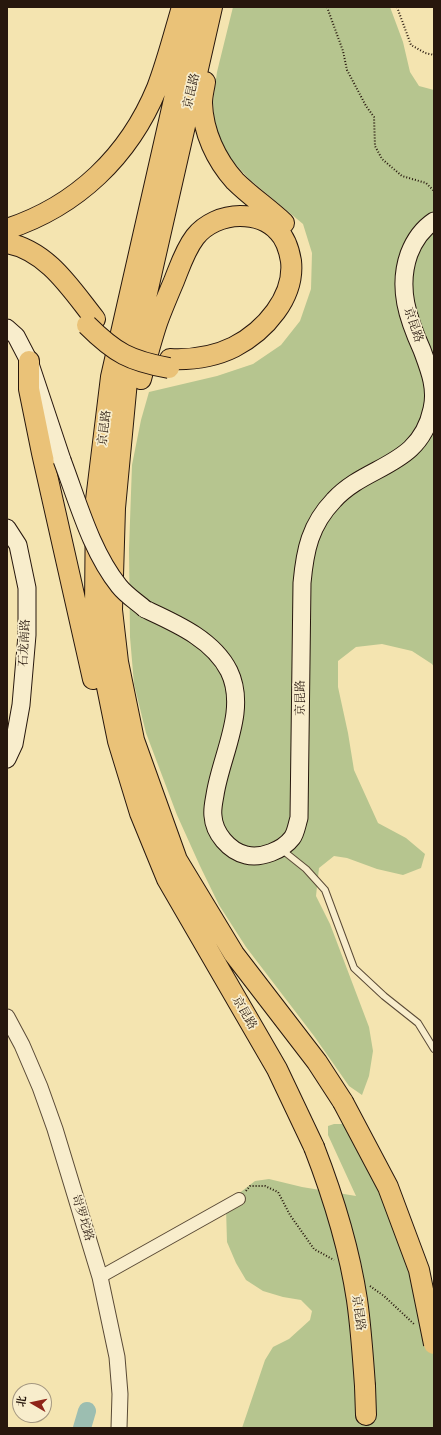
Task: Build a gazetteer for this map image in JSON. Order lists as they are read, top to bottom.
{
  "streets": {
    "highway": ["京昆路"],
    "main road": ["石龙南路"],
    "street": ["岢罗坨路"]
  },
  "north": "left"
}
